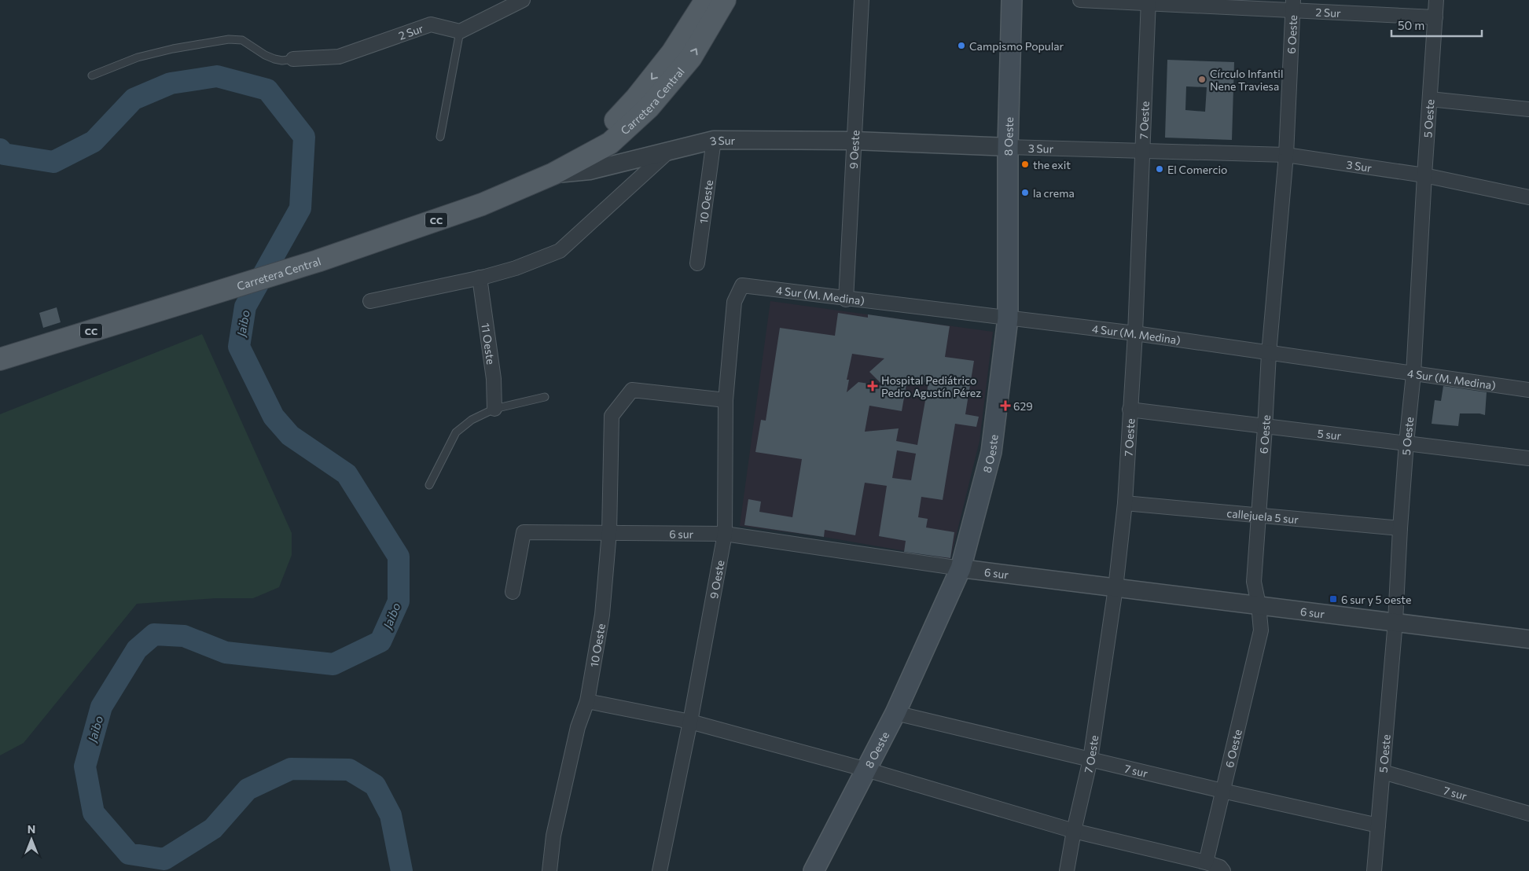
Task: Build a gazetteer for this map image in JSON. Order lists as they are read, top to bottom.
{
  "streets": {
    "main road": ["Carretera Central", "8 Oeste", "CC"],
    "street": [
      "2 Sur",
      "6 Oeste",
      "5 Oeste",
      "7 Oeste",
      "3 Sur",
      "9 Oeste",
      "10 Oeste",
      "4 Sur (M. Medina)",
      "11 Oeste",
      "5 sur",
      "callejuela 5 sur",
      "6 sur",
      "7 sur"
    ]
  },
  "crossings": [
    ["2 Sur", "6 Oeste"],
    ["2 Sur", "5 Oeste"],
    ["2 Sur", "7 Oeste"],
    ["6 Oeste", "3 Sur"],
    ["6 Oeste", "4 Sur (M. Medina)"],
    ["6 Oeste", "5 sur"],
    ["6 Oeste", "callejuela 5 sur"],
    ["6 Oeste", "6 sur"],
    ["6 Oeste", "7 sur"],
    ["Carretera Central", "3 Sur"],
    ["5 Oeste", "3 Sur"],
    ["5 Oeste", "4 Sur (M. Medina)"],
    ["5 Oeste", "5 sur"],
    ["5 Oeste", "callejuela 5 sur"],
    ["5 Oeste", "6 sur"],
    ["5 Oeste", "7 sur"],
    ["7 Oeste", "3 Sur"],
    ["7 Oeste", "4 Sur (M. Medina)"],
    ["7 Oeste", "5 sur"],
    ["7 Oeste", "callejuela 5 sur"],
    ["7 Oeste", "6 sur"],
    ["7 Oeste", "7 sur"],
    ["8 Oeste", "3 Sur"],
    ["8 Oeste", "4 Sur (M. Medina)"],
    ["8 Oeste", "6 sur"],
    ["8 Oeste", "7 sur"],
    ["3 Sur", "9 Oeste"],
    ["3 Sur", "10 Oeste"],
    ["9 Oeste", "10 Oeste"],
    ["9 Oeste", "4 Sur (M. Medina)"],
    ["9 Oeste", "6 sur"],
    ["10 Oeste", "6 sur"]
  ],
  "water": ["Jaibo"],
  "places": {
    "other": [
      "Campismo Popular",
      "Círculo Infantil Nene Traviesa",
      "the exit",
      "El Comercio",
      "la crema"
    ],
    "health": ["Hospital Pediátrico Pedro Agustín Pérez", "629"],
    "transit": ["6 sur y 5 oeste"]
  },
  "scale_bar": "50 m",
  "north": "top"
}
